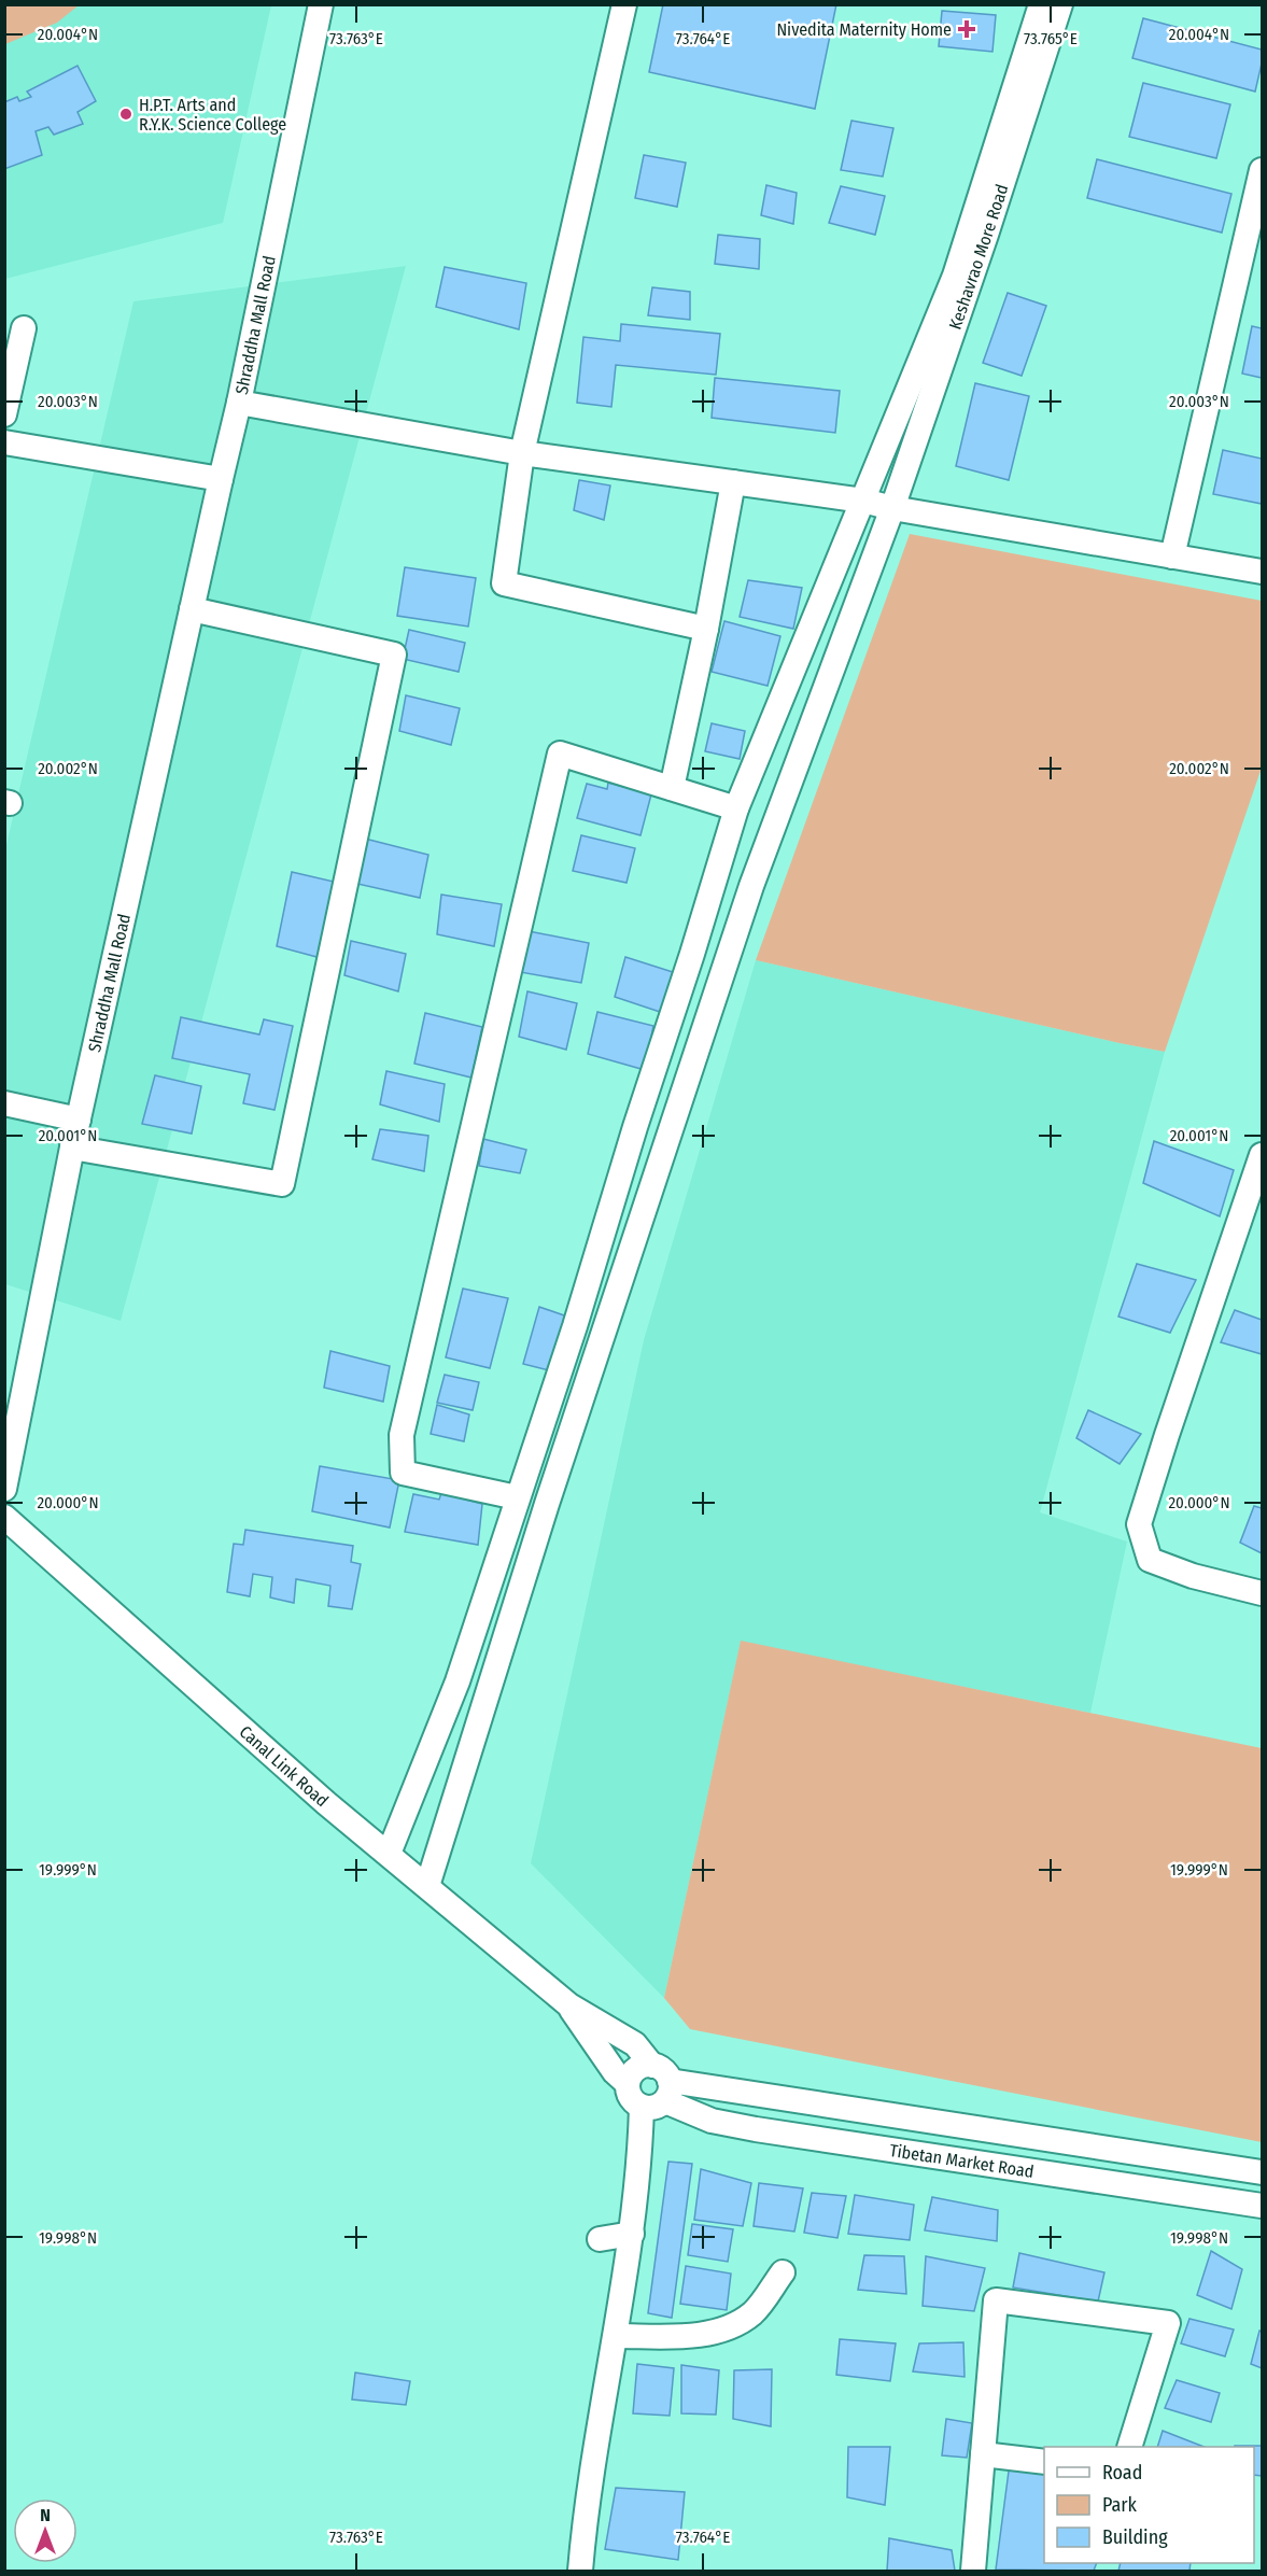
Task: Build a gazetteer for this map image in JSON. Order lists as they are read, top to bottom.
{
  "streets": {
    "street": [
      "Keshavrao More Road",
      "Shraddha Mall Road",
      "Canal Link Road",
      "Tibetan Market Road"
    ]
  },
  "crossings": [
    ["Keshavrao More Road", "Shraddha Mall Road"],
    ["Keshavrao More Road", "Canal Link Road"],
    ["Canal Link Road", "Tibetan Market Road"]
  ],
  "places": {
    "health": ["Nivedita Maternity Home"],
    "other": ["H.P.T. Arts and R.Y.K. Science College"]
  },
  "legend": ["Road", "Park", "Building"],
  "north": "top",
  "coordinates": [
    "20.004°N",
    "73.763°E",
    "73.764°E",
    "73.765°E",
    "20.003°N",
    "20.002°N",
    "20.001°N",
    "20.000°N",
    "19.999°N",
    "19.998°N"
  ]
}
